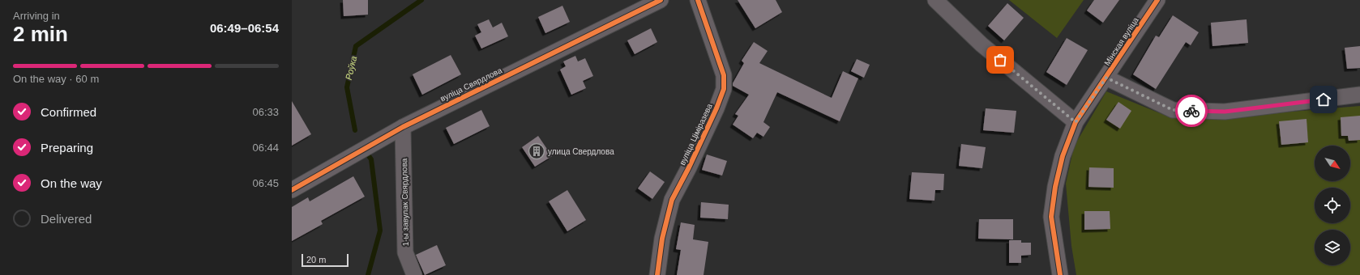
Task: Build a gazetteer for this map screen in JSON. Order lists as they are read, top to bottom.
{
  "streets": {
    "street": [
      "Мінская вуліца",
      "вуліца Свярдлова",
      "вуліца Ціміразева",
      "1-ы завулак Свярдлова"
    ]
  },
  "crossings": [
    ["вуліца Свярдлова", "1-ы завулак Свярдлова"]
  ],
  "water": ["Роўка"],
  "places": {
    "building": ["улица Свердлова"]
  },
  "scale_bar": "20 m",
  "north": "bottom right",
  "page": {
    "heading": ["2 min", "Arriving in", "06:49–06:54"],
    "bar": "On the way · 60 m",
    "list": [
      ["Confirmed", "06:33"],
      ["Preparing", "06:44"],
      ["On the way", "06:45"],
      "Delivered"
    ],
    "scale": "20 m"
  }
}
